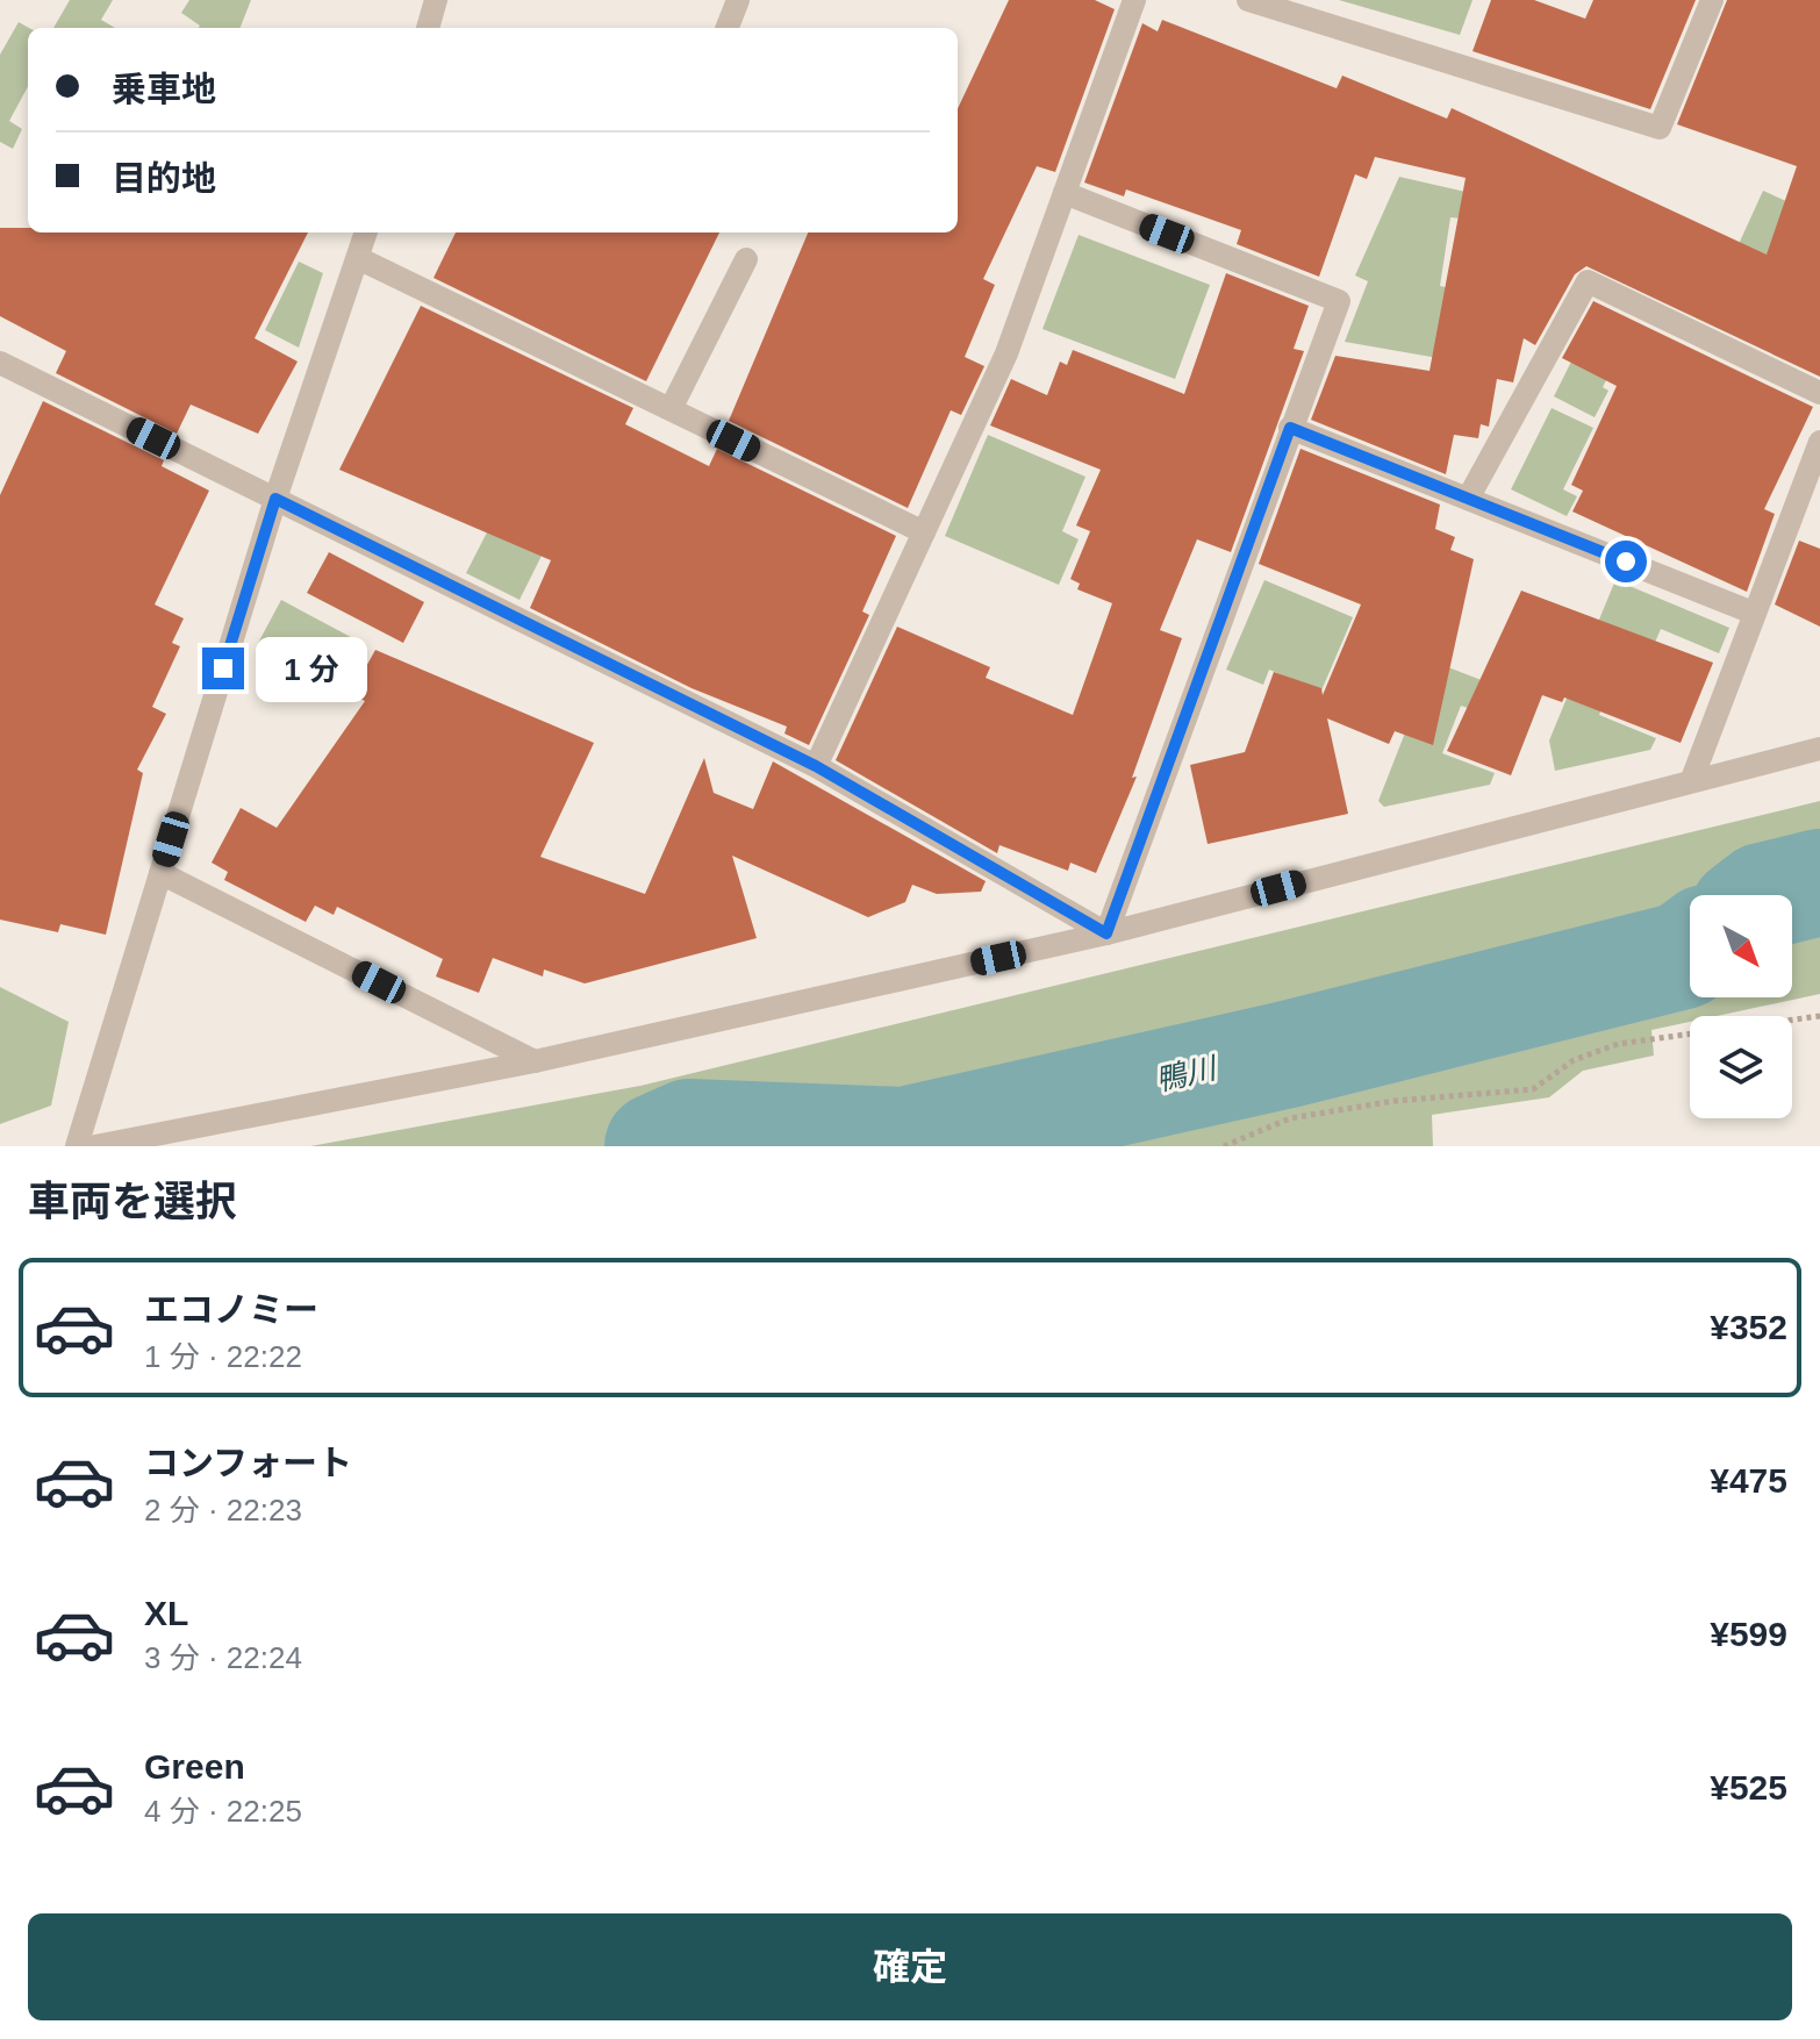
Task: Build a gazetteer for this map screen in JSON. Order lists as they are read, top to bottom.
{
  "water": ["鴨川"],
  "north": "bottom right",
  "page": {
    "banner": ["乗車地", "目的地"],
    "bubble": "1 分",
    "heading": "車両を選択",
    "list": [
      {
        "name": "エコノミー",
        "note": "1 分 · 22:22",
        "value": "¥352"
      },
      {
        "name": "コンフォート",
        "note": "2 分 · 22:23",
        "value": "¥475"
      },
      {
        "name": "XL",
        "note": "3 分 · 22:24",
        "value": "¥599"
      },
      {
        "name": "Green",
        "note": "4 分 · 22:25",
        "value": "¥525"
      }
    ],
    "buttons": "確定"
  }
}
